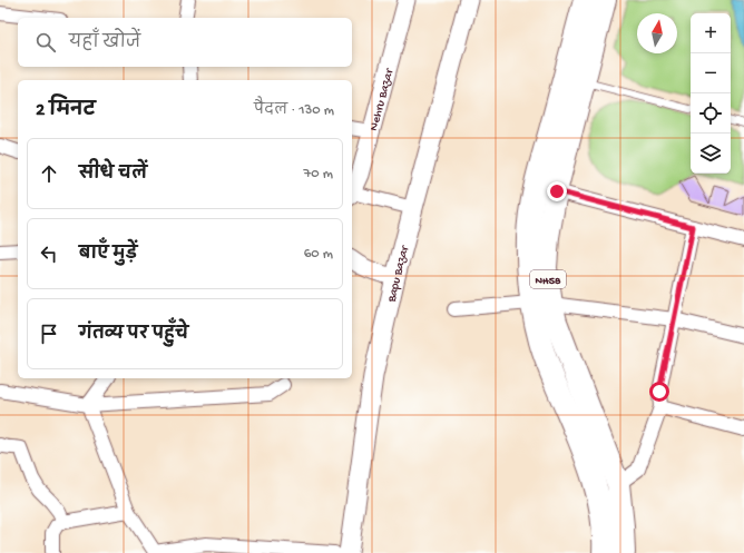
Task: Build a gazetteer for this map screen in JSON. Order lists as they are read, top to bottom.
{
  "streets": {
    "highway": ["NH58"],
    "main road": ["Bapu Bazar"],
    "street": ["Nehru Bazar"]
  },
  "north": "top",
  "page": {
    "map_buttons": ["+", "−"],
    "search": "यहाँ खोजें",
    "heading": ["2 मिनट", "पैदल · 130 m"],
    "list": [
      ["सीधे चलें", "70 m"],
      ["बाएँ मुड़ें", "60 m"],
      "गंतव्य पर पहुँचे"
    ]
  }
}
